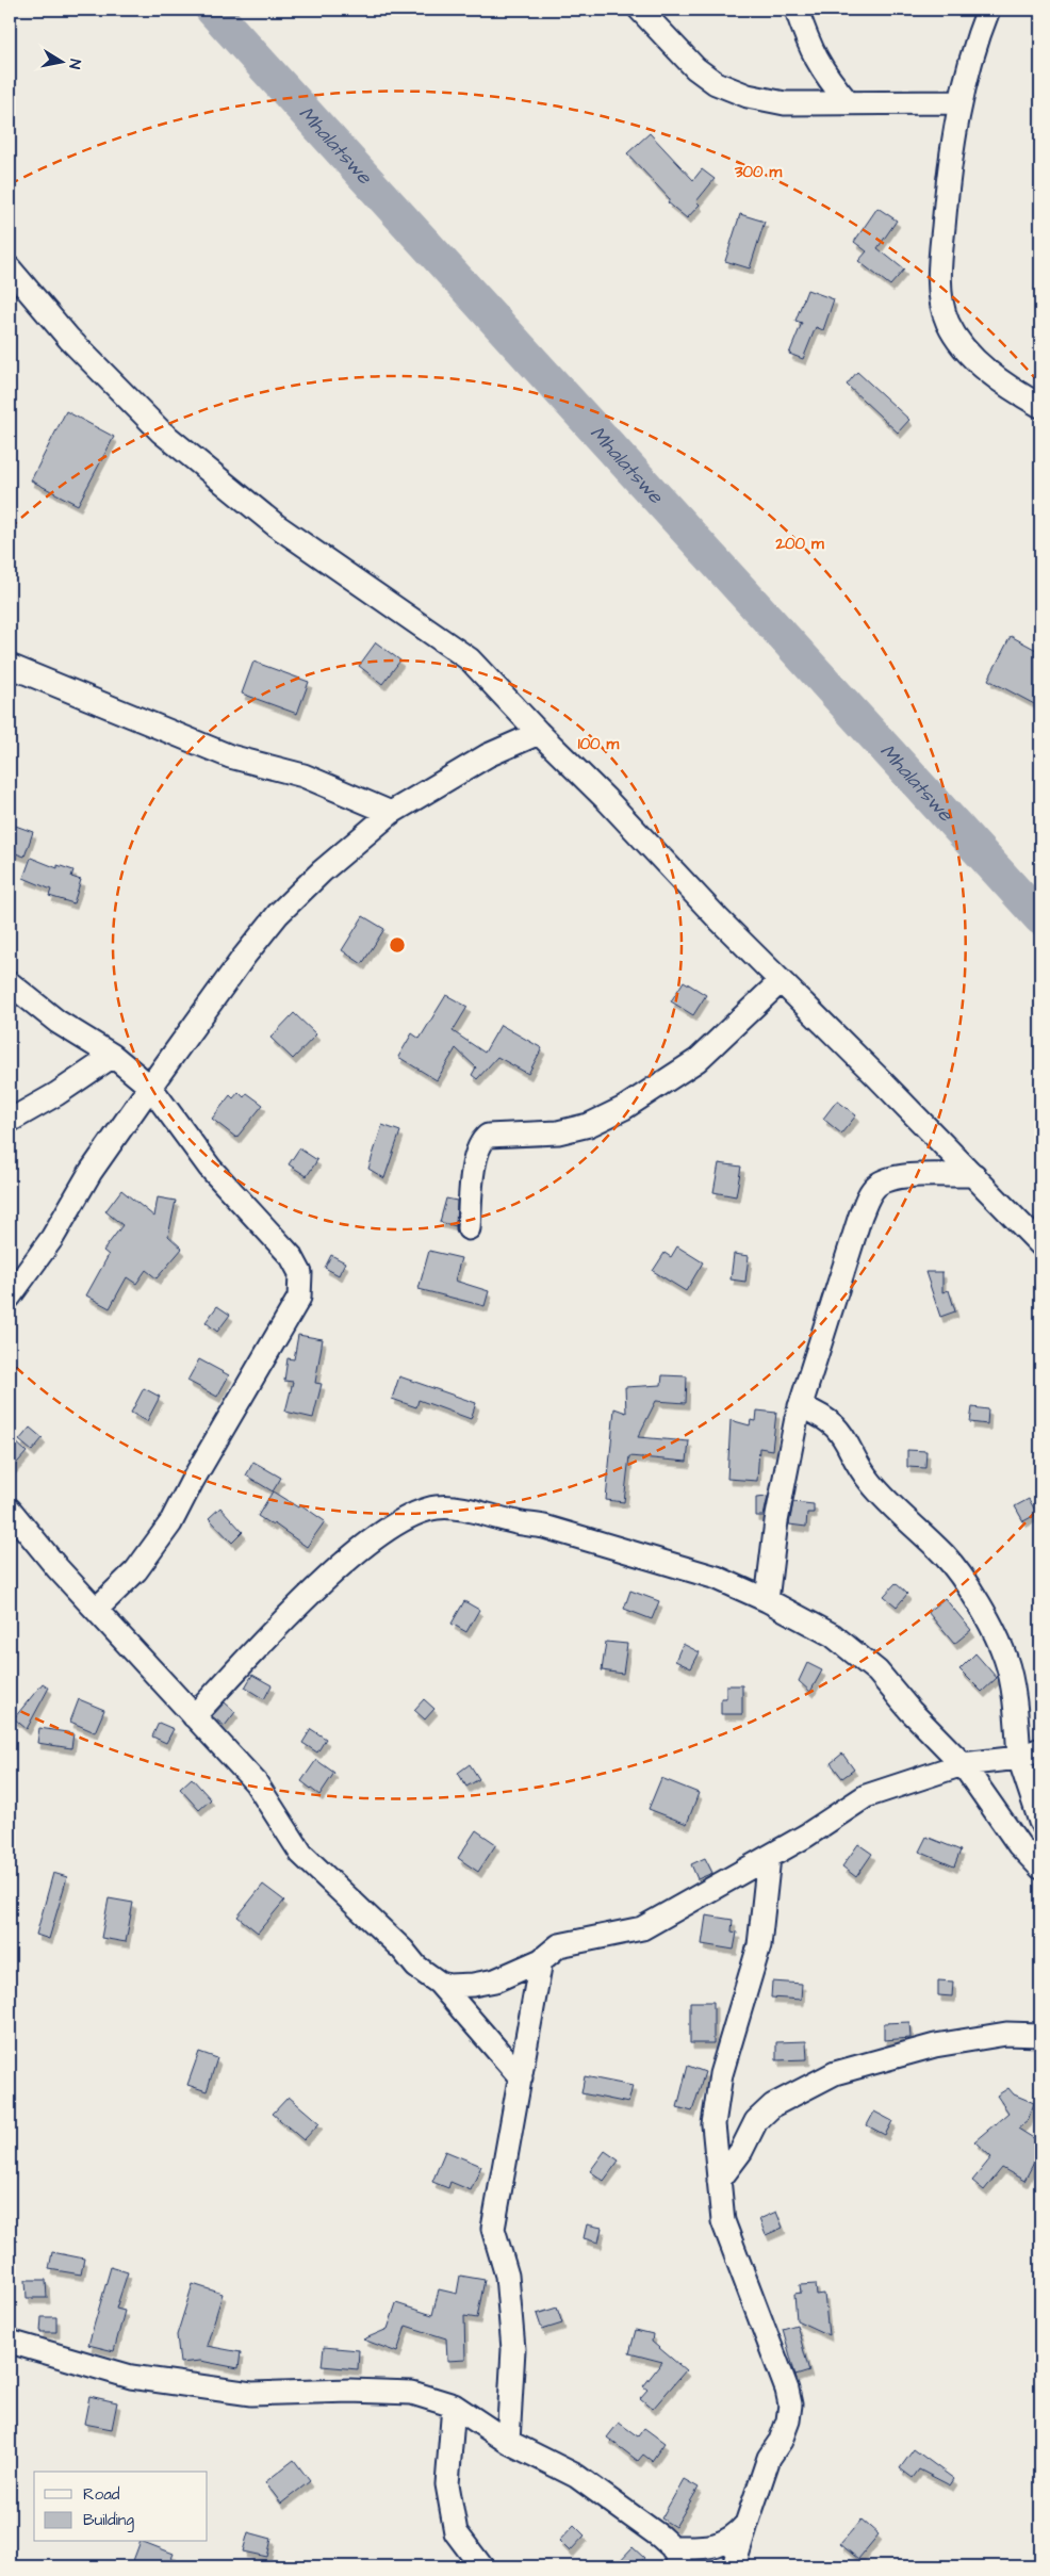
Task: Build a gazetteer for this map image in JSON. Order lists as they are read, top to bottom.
{
  "water": ["Mhalatswe"],
  "legend": ["Road", "Building"],
  "north": "right",
  "rings": ["300 m", "200 m", "100 m"]
}
